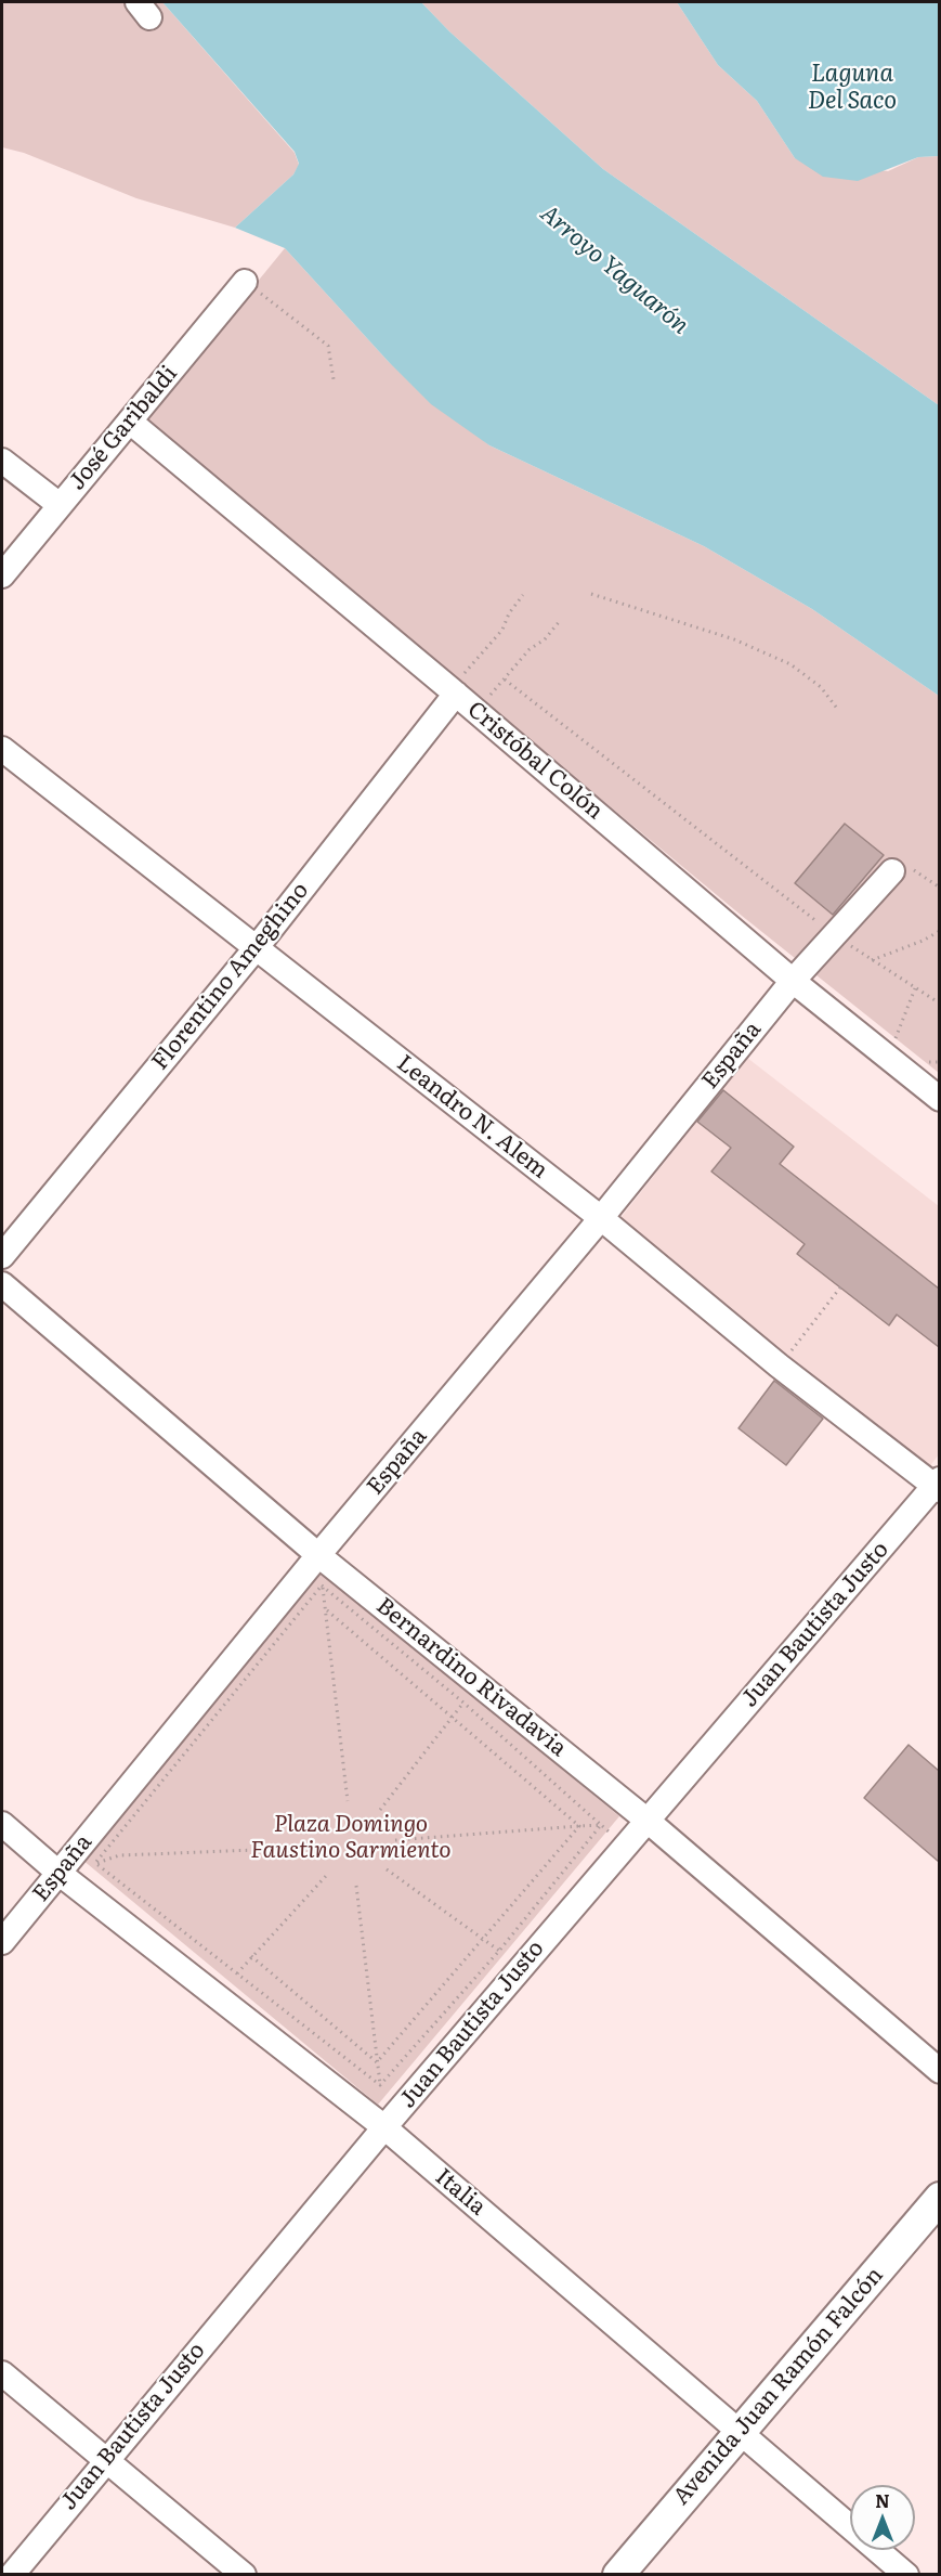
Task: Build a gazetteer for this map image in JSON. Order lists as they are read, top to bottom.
{
  "streets": {
    "main road": ["Avenida Juan Ramón Falcón"],
    "street": [
      "José Garibaldi",
      "Cristóbal Colón",
      "Florentino Ameghino",
      "España",
      "Leandro N. Alem",
      "Juan Bautista Justo",
      "Bernardino Rivadavia",
      "Italia"
    ]
  },
  "crossings": [
    ["José Garibaldi", "Cristóbal Colón"],
    ["Cristóbal Colón", "Florentino Ameghino"],
    ["Cristóbal Colón", "España"],
    ["Florentino Ameghino", "Leandro N. Alem"],
    ["España", "Leandro N. Alem"],
    ["España", "Bernardino Rivadavia"],
    ["España", "Italia"],
    ["Leandro N. Alem", "Juan Bautista Justo"],
    ["Juan Bautista Justo", "Bernardino Rivadavia"],
    ["Juan Bautista Justo", "Italia"],
    ["Italia", "Avenida Juan Ramón Falcón"]
  ],
  "water": ["Laguna Del Saco", "Arroyo Yaguarón"],
  "parks": ["Plaza Domingo Faustino Sarmiento"],
  "north": "top"
}
